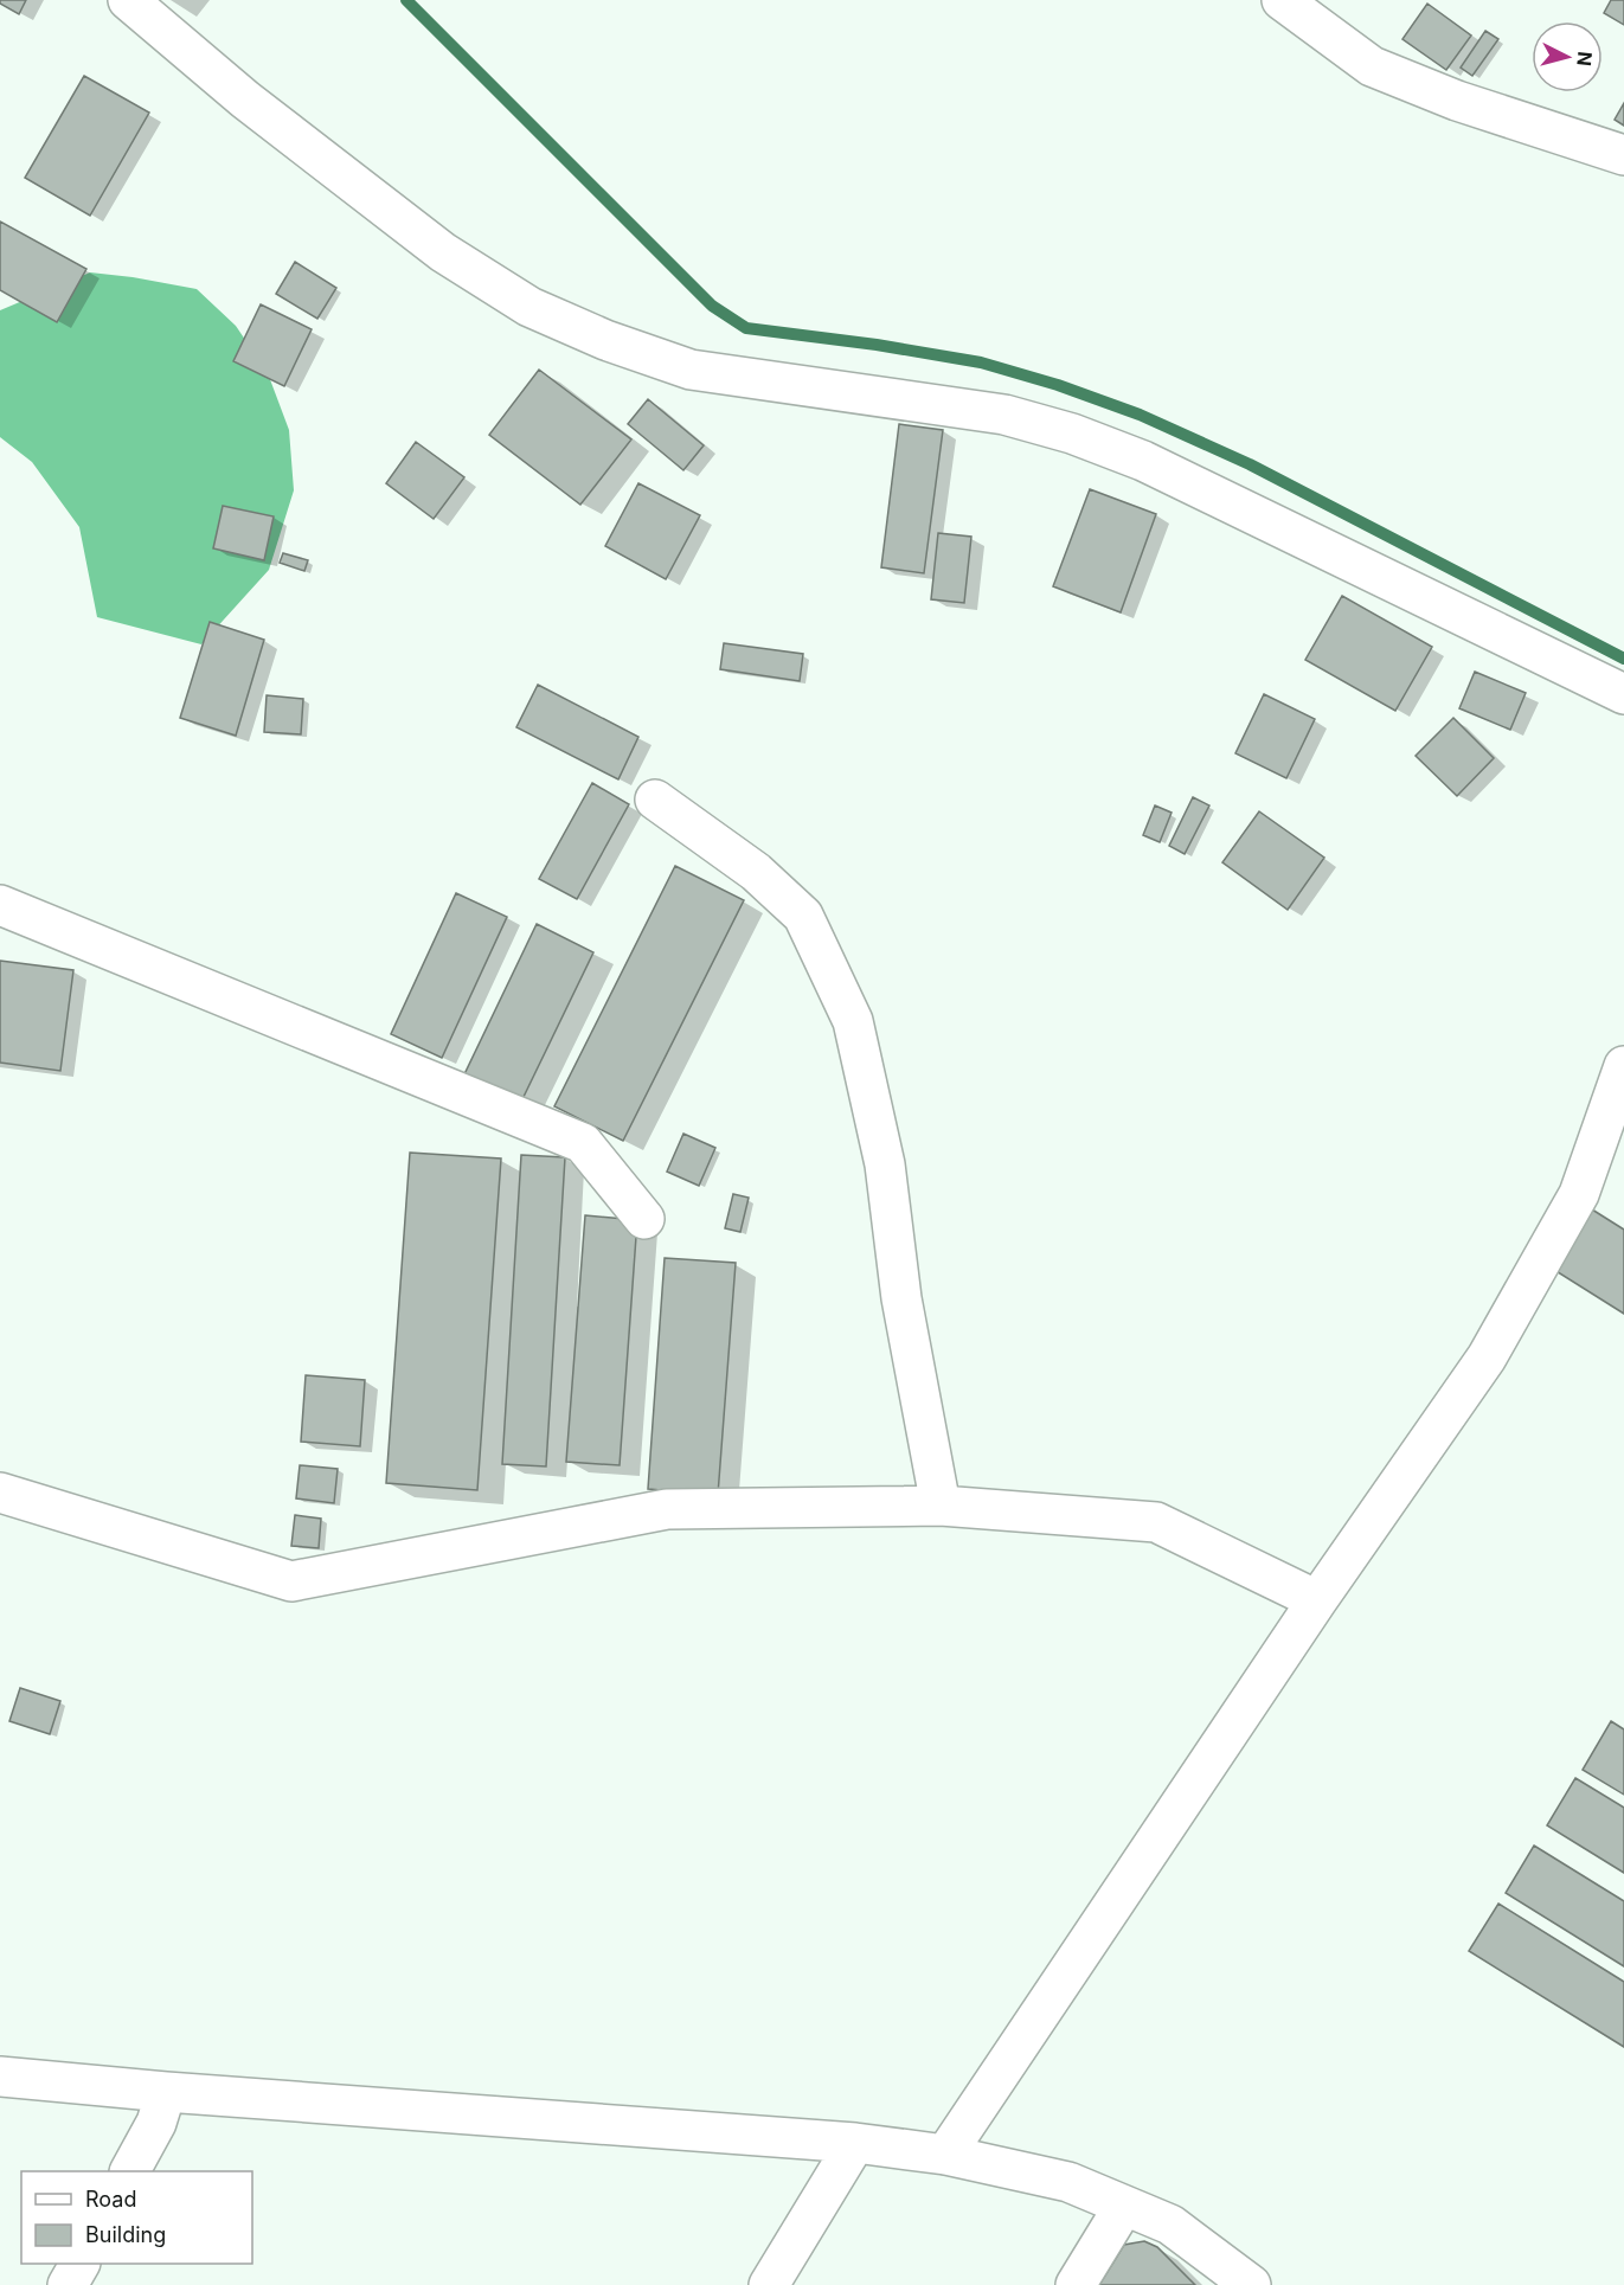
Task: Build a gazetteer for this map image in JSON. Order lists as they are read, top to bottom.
{
  "legend": ["Road", "Building"],
  "north": "right"
}
